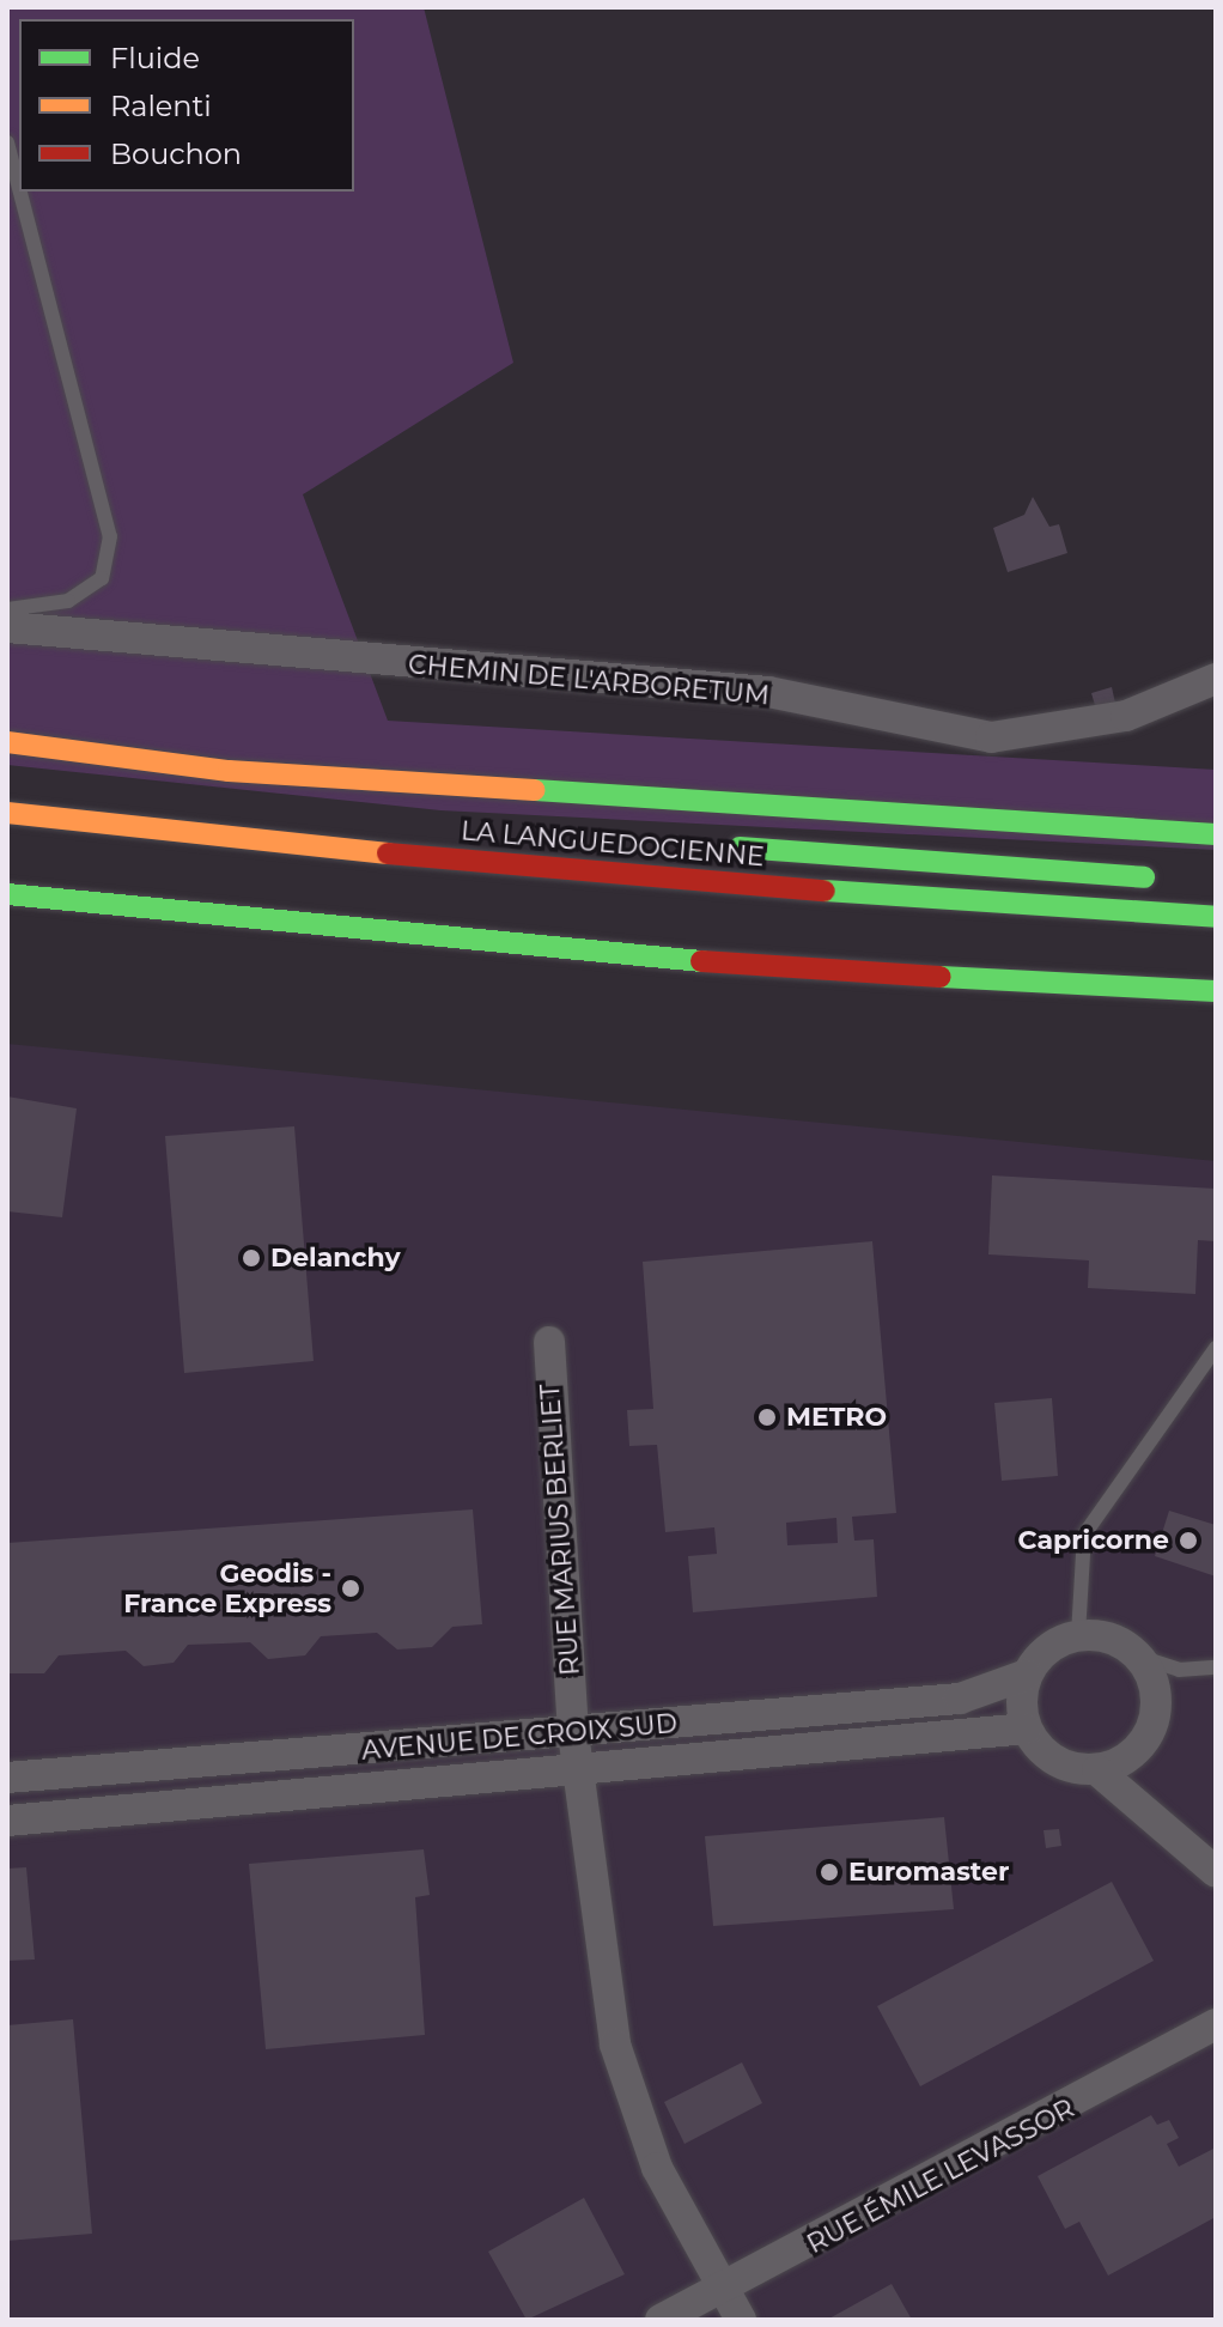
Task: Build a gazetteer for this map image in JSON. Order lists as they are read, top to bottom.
{
  "streets": {
    "highway": ["LA LANGUEDOCIENNE"],
    "street": [
      "CHEMIN DE L'ARBORETUM",
      "RUE MARIUS BERLIET",
      "AVENUE DE CROIX SUD",
      "RUE ÉMILE LEVASSOR"
    ]
  },
  "crossings": [
    ["RUE MARIUS BERLIET", "AVENUE DE CROIX SUD"],
    ["RUE MARIUS BERLIET", "RUE ÉMILE LEVASSOR"]
  ],
  "places": [
    "Delanchy",
    "METRO",
    "Capricorne",
    "Geodis - France Express",
    "Euromaster"
  ],
  "legend": ["Fluide", "Ralenti", "Bouchon"]
}
